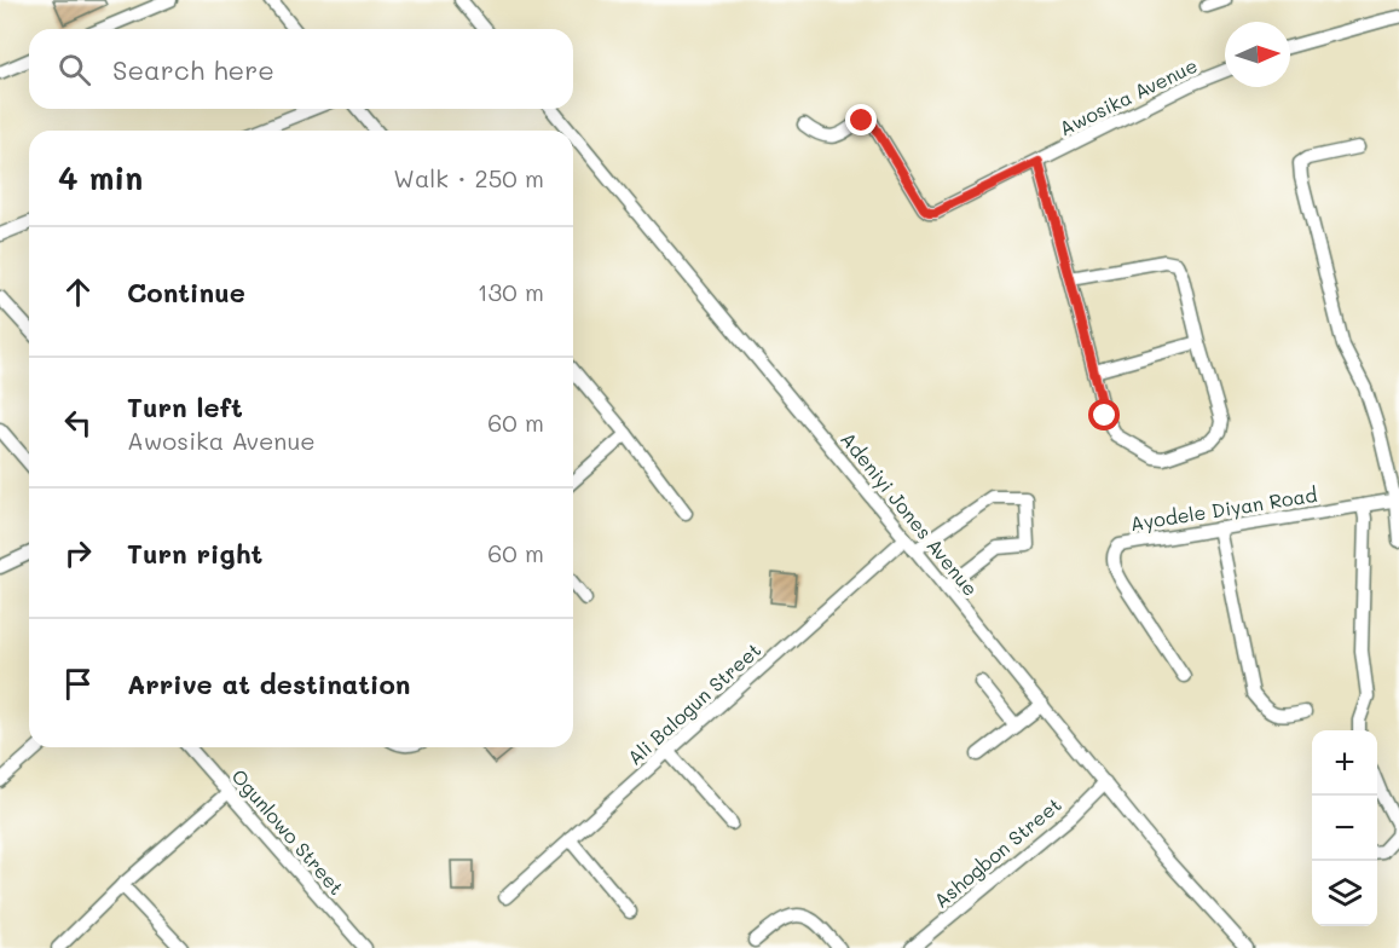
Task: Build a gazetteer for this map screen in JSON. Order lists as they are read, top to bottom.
{
  "streets": {
    "street": [
      "Awosika Avenue",
      "Ayodele Diyan Road",
      "Adeniyi Jones Avenue",
      "Ali Balogun Street",
      "Ogunlowo Street",
      "Ashogbon Street"
    ]
  },
  "crossings": [
    ["Adeniyi Jones Avenue", "Ali Balogun Street"],
    ["Adeniyi Jones Avenue", "Ashogbon Street"]
  ],
  "north": "right",
  "page": {
    "search": "Search here",
    "heading": ["4 min", "Walk · 250 m"],
    "list": [
      ["Continue", "130 m"],
      ["Turn left", "Awosika Avenue", "60 m"],
      ["Turn right", "60 m"],
      "Arrive at destination"
    ],
    "map_buttons": ["+", "−"]
  }
}
